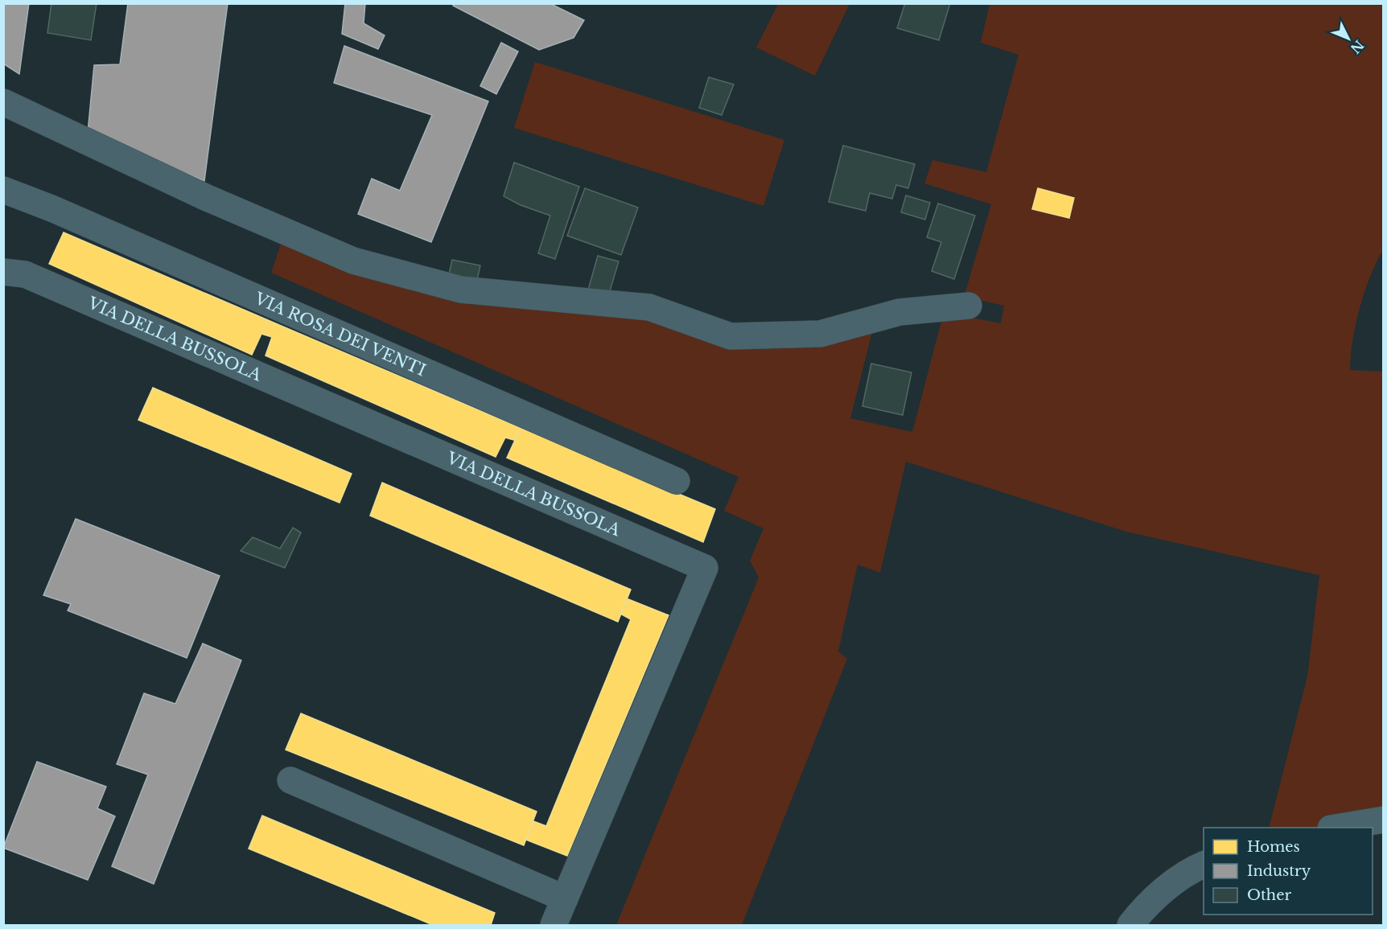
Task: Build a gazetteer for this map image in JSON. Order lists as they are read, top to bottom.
{
  "streets": {
    "street": ["VIA ROSA DEI VENTI", "VIA DELLA BUSSOLA"]
  },
  "legend": ["Homes", "Industry", "Other"],
  "north": "bottom right"
}
